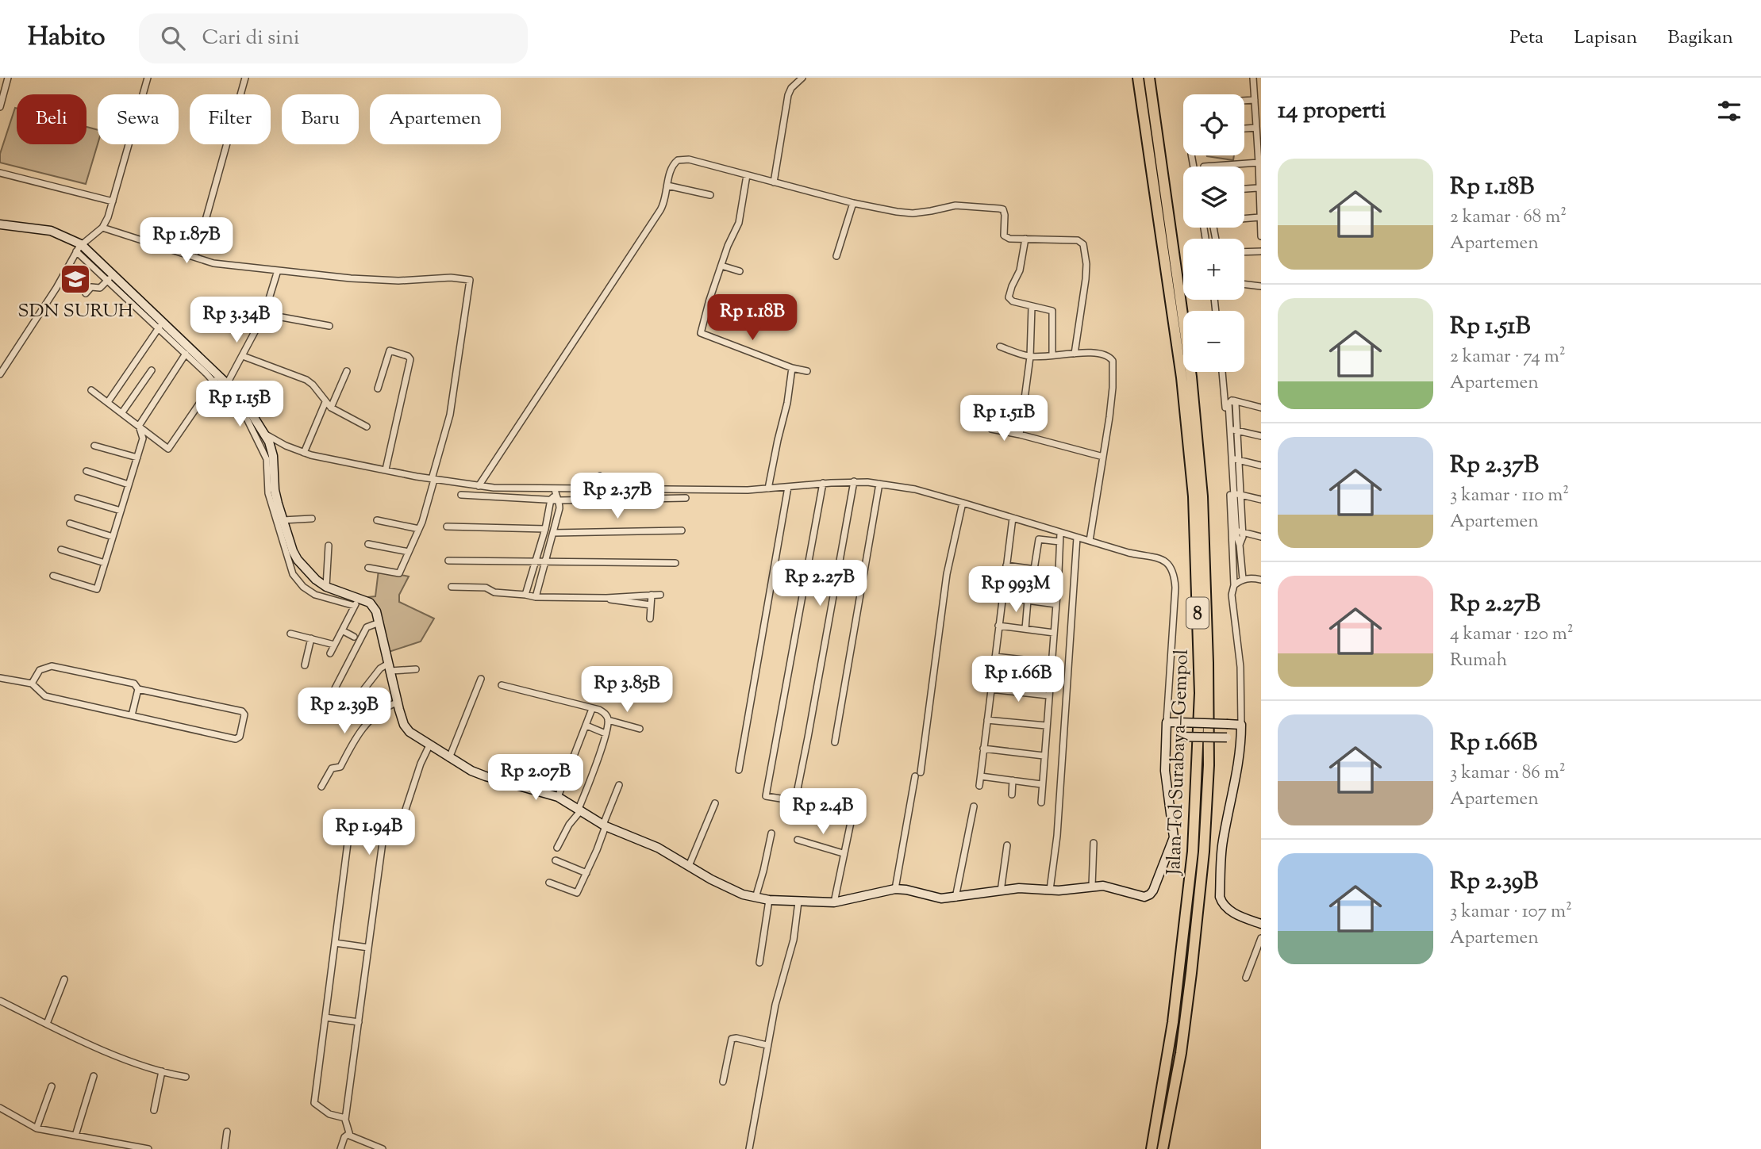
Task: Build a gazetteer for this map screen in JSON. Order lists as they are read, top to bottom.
{
  "streets": {
    "highway": ["8", "Jalan Tol Surabaya–Gempol"]
  },
  "places": {
    "school or university": ["SDN SURUH"]
  },
  "page": {
    "header": "Habito",
    "search": "Cari di sini",
    "nav": ["Peta", "Lapisan", "Bagikan"],
    "heading": "14 properti",
    "map_buttons": ["+", "−"],
    "chip": [
      "Beli",
      "Sewa",
      "Filter",
      "Baru",
      "Apartemen"
    ],
    "list": [
      {
        "name": "Rp 1.18B",
        "note": "2 kamar · 68 m² · Apartemen"
      },
      {
        "name": "Rp 1.51B",
        "note": "2 kamar · 74 m² · Apartemen"
      },
      {
        "name": "Rp 2.37B",
        "note": "3 kamar · 110 m² · Apartemen"
      },
      {
        "name": "Rp 2.27B",
        "note": "4 kamar · 120 m² · Rumah"
      },
      {
        "name": "Rp 1.66B",
        "note": "3 kamar · 86 m² · Apartemen"
      },
      {
        "name": "Rp 2.39B",
        "note": "3 kamar · 107 m² · Apartemen"
      }
    ],
    "price": [
      "Rp 1.87B",
      "Rp 1.18B",
      "Rp 3.34B",
      "Rp 1.15B",
      "Rp 1.51B",
      "Rp 2.37B",
      "Rp 2.27B",
      "Rp 993M",
      "Rp 1.66B",
      "Rp 3.85B",
      "Rp 2.39B",
      "Rp 2.07B",
      "Rp 2.4B",
      "Rp 1.94B"
    ]
  }
}
